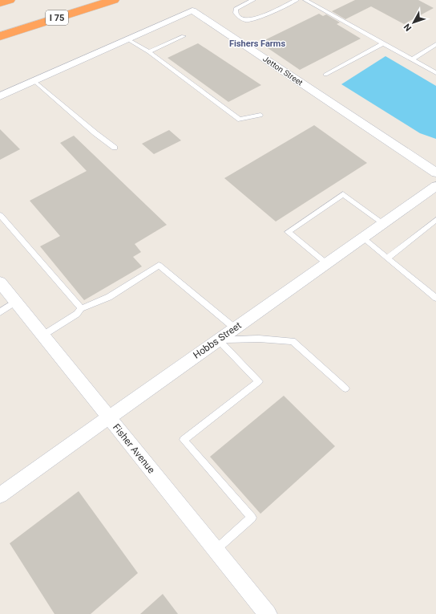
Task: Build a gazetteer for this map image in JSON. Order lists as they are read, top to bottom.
{
  "streets": {
    "highway": ["I 75"],
    "street": ["Jetton Street", "Hobbs Street", "Fisher Avenue"]
  },
  "crossings": [
    ["Hobbs Street", "Fisher Avenue"]
  ],
  "districts": ["Fishers Farms"],
  "north": "bottom left"
}
